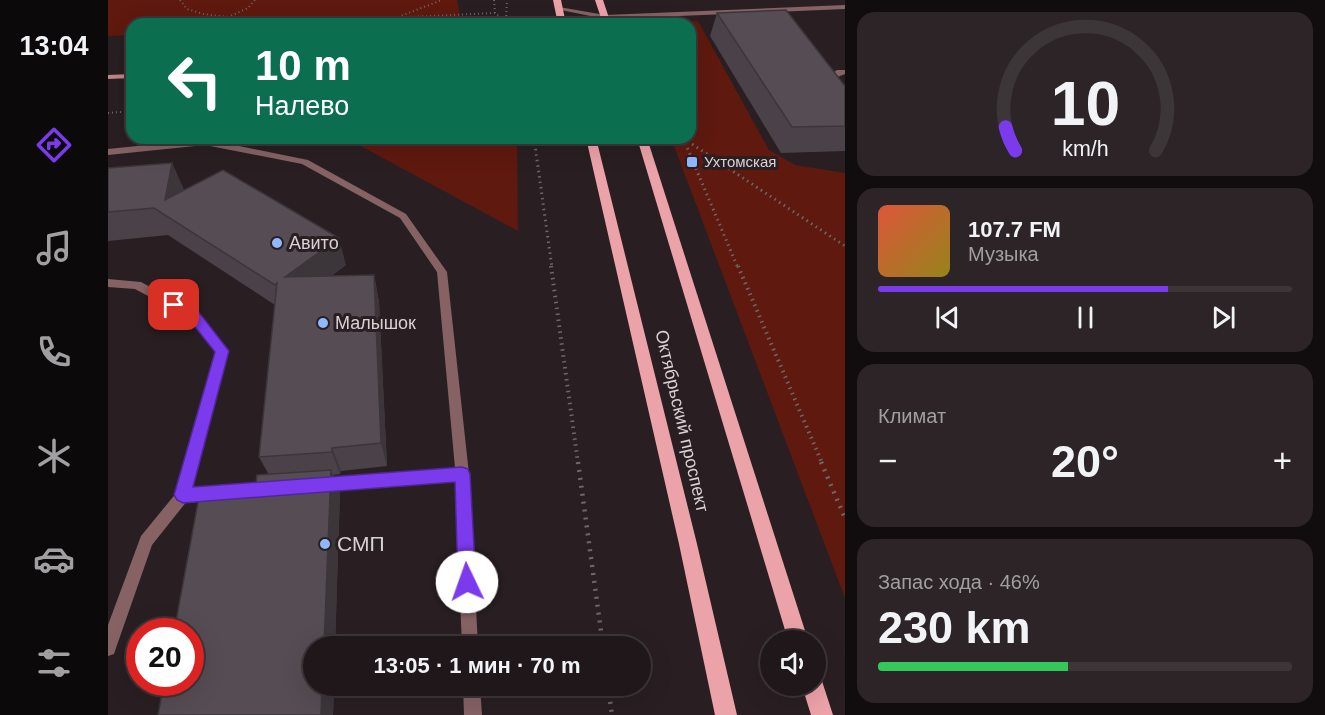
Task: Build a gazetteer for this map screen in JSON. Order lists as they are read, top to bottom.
{
  "streets": {
    "main road": ["Октябрьский проспект"]
  },
  "places": {
    "transit": ["Ухтомская"],
    "other": ["Авито", "Малышок", "СМП"]
  },
  "page": {
    "tabs": "13:04",
    "turn": ["10 m", "Налево"],
    "song": ["107.7 FM", "Музыка"],
    "tile": [
      "Климат",
      ["Запас хода · 46%", "230 km"]
    ],
    "heat": ["−", "20°", "+"],
    "limit": "20",
    "trip": "13:05 · 1 мин · 70 m",
    "gauge": ["10", "km/h"]
  }
}
